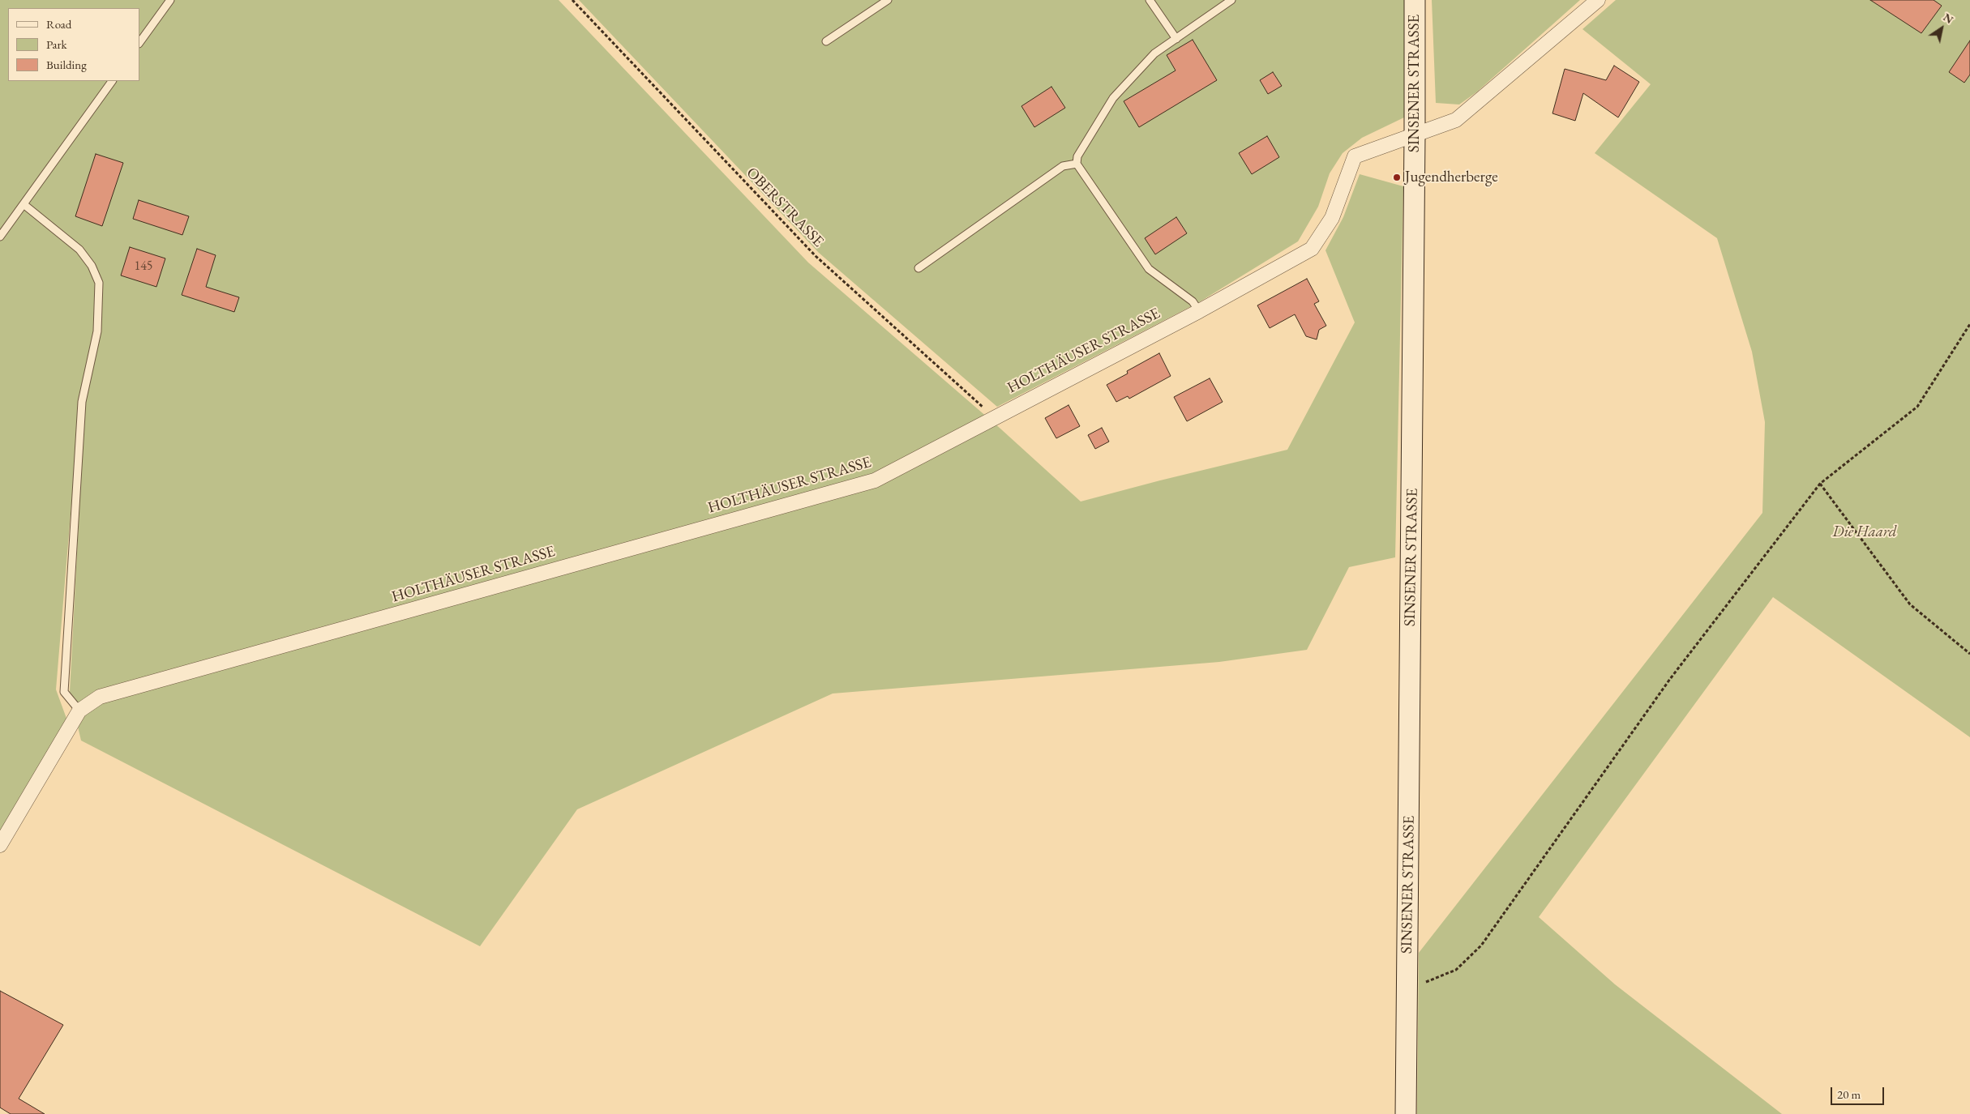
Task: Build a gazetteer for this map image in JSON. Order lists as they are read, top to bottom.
{
  "streets": {
    "main road": ["SINSENER STRASSE"],
    "street": ["HOLTHÄUSER STRASSE"],
    "path": ["OBERSTRASSE"]
  },
  "crossings": [
    ["SINSENER STRASSE", "HOLTHÄUSER STRASSE"],
    ["OBERSTRASSE", "HOLTHÄUSER STRASSE"]
  ],
  "parks": ["Die Haard"],
  "places": ["Jugendherberge"],
  "house_numbers": ["145"],
  "legend": ["Road", "Park", "Building"],
  "scale_bar": "20 m",
  "north": "top right"
}
